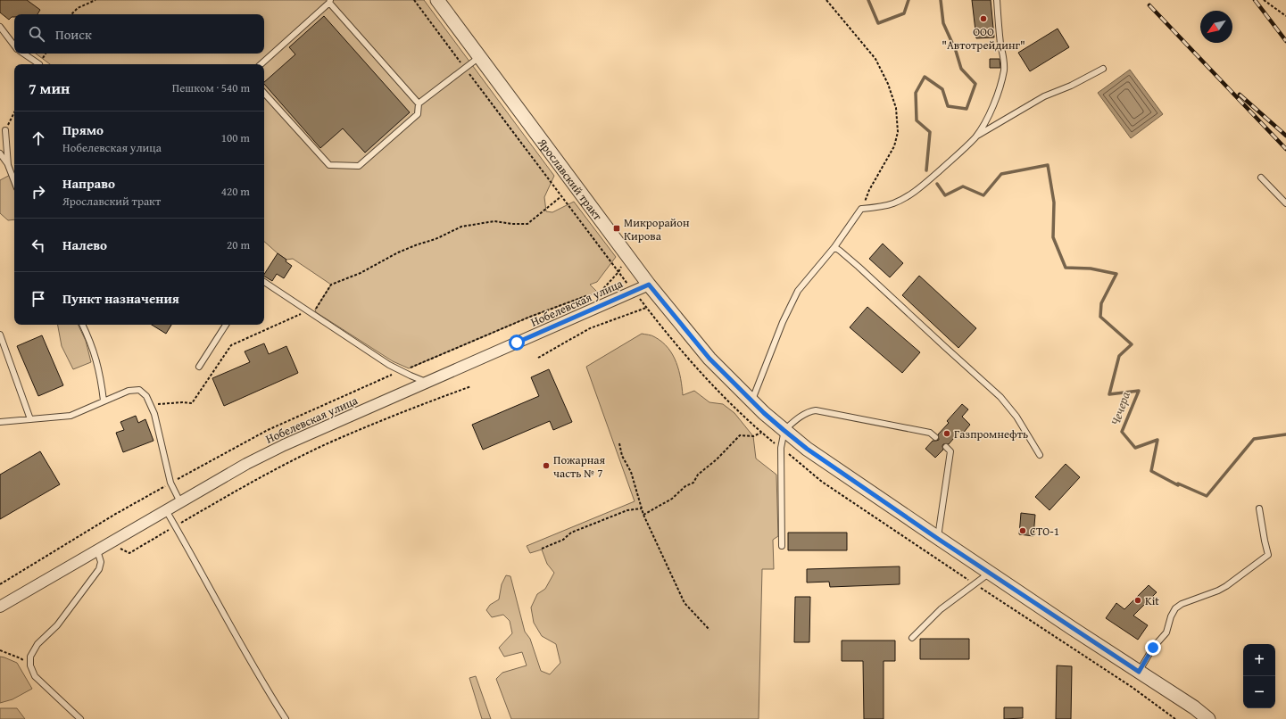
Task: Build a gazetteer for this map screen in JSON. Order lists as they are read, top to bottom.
{
  "streets": {
    "street": ["Ярославский тракт", "Нобелевская улица"]
  },
  "crossings": [
    ["Ярославский тракт", "Нобелевская улица"]
  ],
  "water": ["Чечера"],
  "places": {
    "other": [
      "ООО \"Автотрейдинг\"",
      "Газпромнефть",
      "Пожарная часть № 7",
      "СТО-1",
      "Kit"
    ],
    "transit": ["Микрорайон Кирова"]
  },
  "north": "bottom left",
  "page": {
    "search": "Поиск",
    "heading": ["7 мин", "Пешком · 540 m"],
    "list": [
      ["Прямо", "Нобелевская улица", "100 m"],
      ["Направо", "Ярославский тракт", "420 m"],
      ["Налево", "20 m"],
      "Пункт назначения"
    ],
    "map_buttons": ["+", "−"]
  }
}
